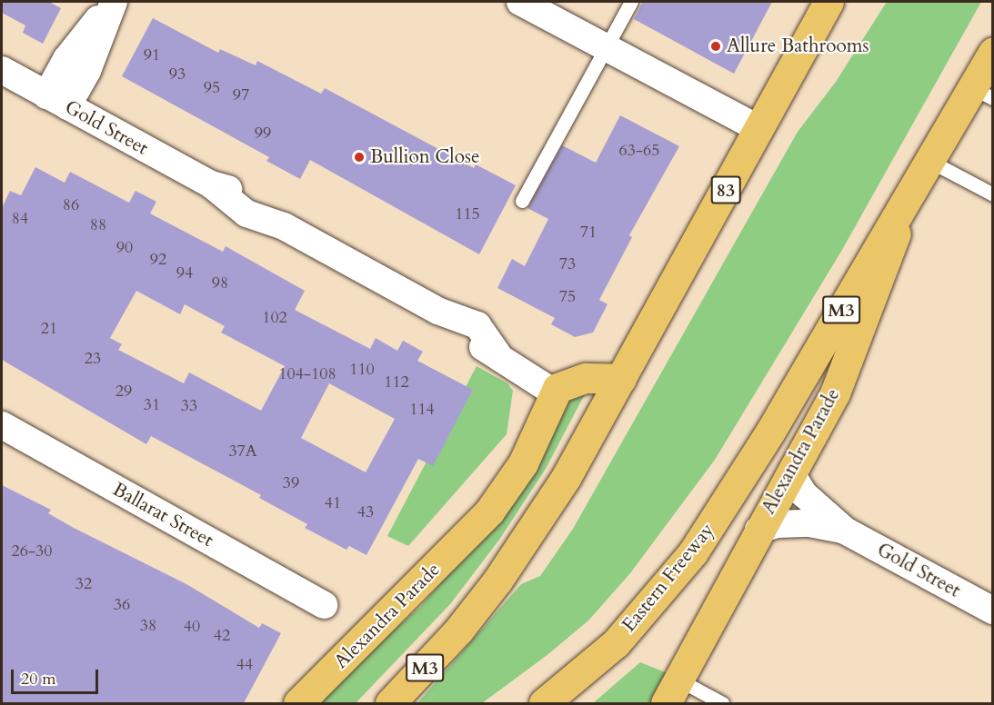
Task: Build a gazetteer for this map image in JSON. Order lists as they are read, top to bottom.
{
  "streets": {
    "main road": [
      "83",
      "M3",
      "Alexandra Parade",
      "Eastern Freeway"
    ],
    "street": ["Gold Street", "Ballarat Street"]
  },
  "crossings": [
    ["Gold Street", "Alexandra Parade"],
    ["83", "M3"],
    ["Alexandra Parade", "Eastern Freeway"]
  ],
  "places": ["Allure Bathrooms", "Bullion Close"],
  "house_numbers": [
    "91",
    "93",
    "95",
    "97",
    "99",
    "63-65",
    "86",
    "115",
    "84",
    "88",
    "71",
    "90",
    "92",
    "73",
    "94",
    "98",
    "75",
    "102",
    "21",
    "23",
    "110",
    "104-108",
    "112",
    "29",
    "31",
    "33",
    "114",
    "37A",
    "39",
    "41",
    "43",
    "26-30",
    "32",
    "36",
    "38",
    "40",
    "42",
    "44"
  ],
  "scale_bar": "20 m"
}
